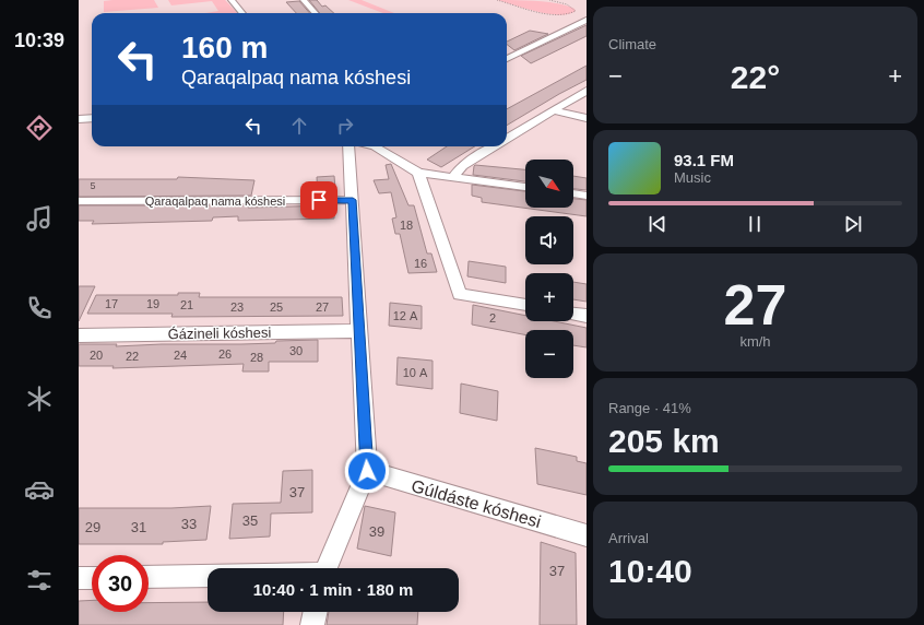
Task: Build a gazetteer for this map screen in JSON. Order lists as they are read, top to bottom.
{
  "streets": {
    "street": ["Qaraqalpaq nama kóshesi", "Ǵázineli kóshesi", "Gúldáste kóshesi"]
  },
  "house_numbers": [
    "5",
    "18",
    "16",
    "17",
    "19",
    "21",
    "23",
    "25",
    "27",
    "12 А",
    "2",
    "30",
    "26",
    "20",
    "24",
    "22",
    "28",
    "10 А",
    "37",
    "35",
    "33",
    "29",
    "31",
    "39",
    "37"
  ],
  "north": "bottom right",
  "page": {
    "tabs": "10:39",
    "tile": [
      "Climate",
      ["27", "km/h"],
      ["Range · 41%", "205 km"],
      ["Arrival", "10:40"]
    ],
    "turn": ["160 m", "Qaraqalpaq nama kóshesi"],
    "heat": ["−", "22°", "+"],
    "song": ["93.1 FM", "Music"],
    "map_buttons": ["+", "−"],
    "limit": "30",
    "trip": "10:40 · 1 min · 180 m"
  }
}
